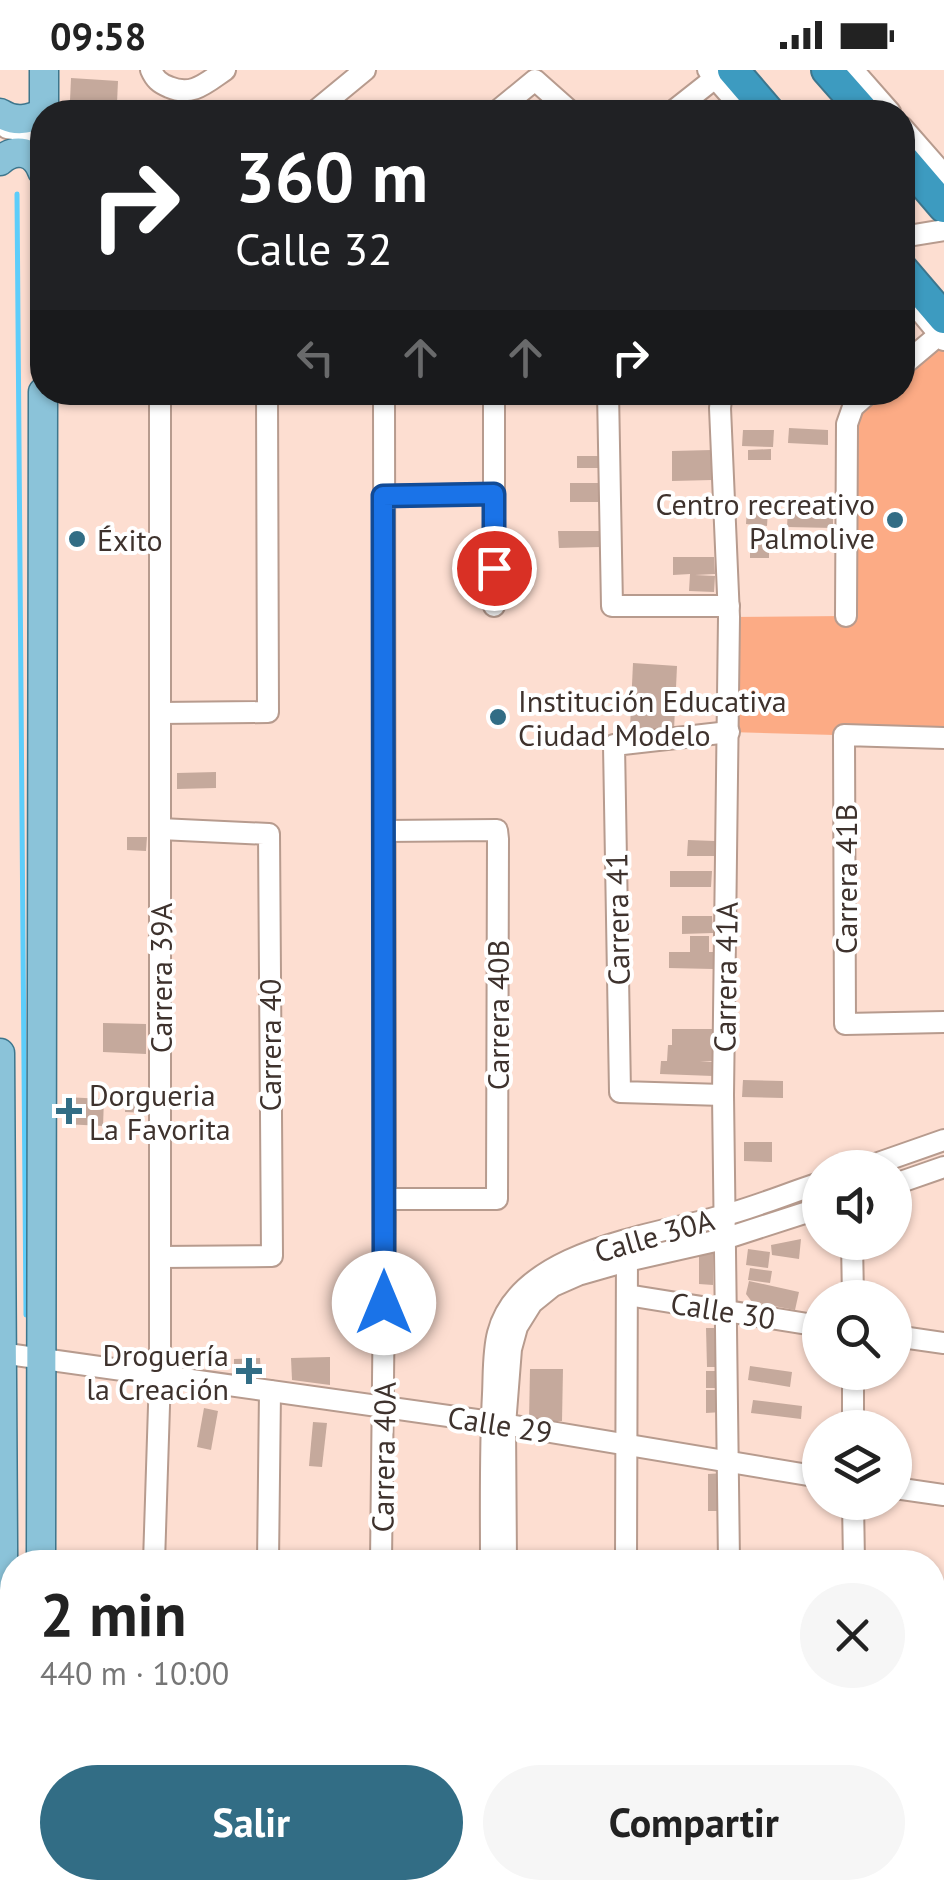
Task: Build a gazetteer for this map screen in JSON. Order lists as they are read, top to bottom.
{
  "streets": {
    "street": [
      "Carrera 41B",
      "Carrera 41",
      "Carrera 41A",
      "Carrera 39A",
      "Carrera 40B",
      "Carrera 40",
      "Calle 30A",
      "Calle 30",
      "Calle 29",
      "Carrera 40A"
    ]
  },
  "crossings": [
    ["Carrera 41", "Carrera 41A"],
    ["Carrera 41A", "Calle 30A"],
    ["Carrera 41A", "Calle 30"],
    ["Carrera 41A", "Calle 29"],
    ["Carrera 39A", "Carrera 40"],
    ["Carrera 39A", "Calle 29"],
    ["Carrera 40B", "Carrera 40A"],
    ["Calle 30A", "Calle 29"],
    ["Calle 29", "Carrera 40A"]
  ],
  "places": {
    "other": ["Centro recreativo Palmolive", "Éxito", "Institución Educativa Ciudad Modelo"],
    "health": ["Dorgueria La Favorita", "Droguería la Creación"]
  },
  "page": {
    "status": "09:58",
    "turn": ["360 m", "Calle 32"],
    "heading": ["2 min", "440 m · 10:00"],
    "buttons": ["Salir", "Compartir"]
  }
}
